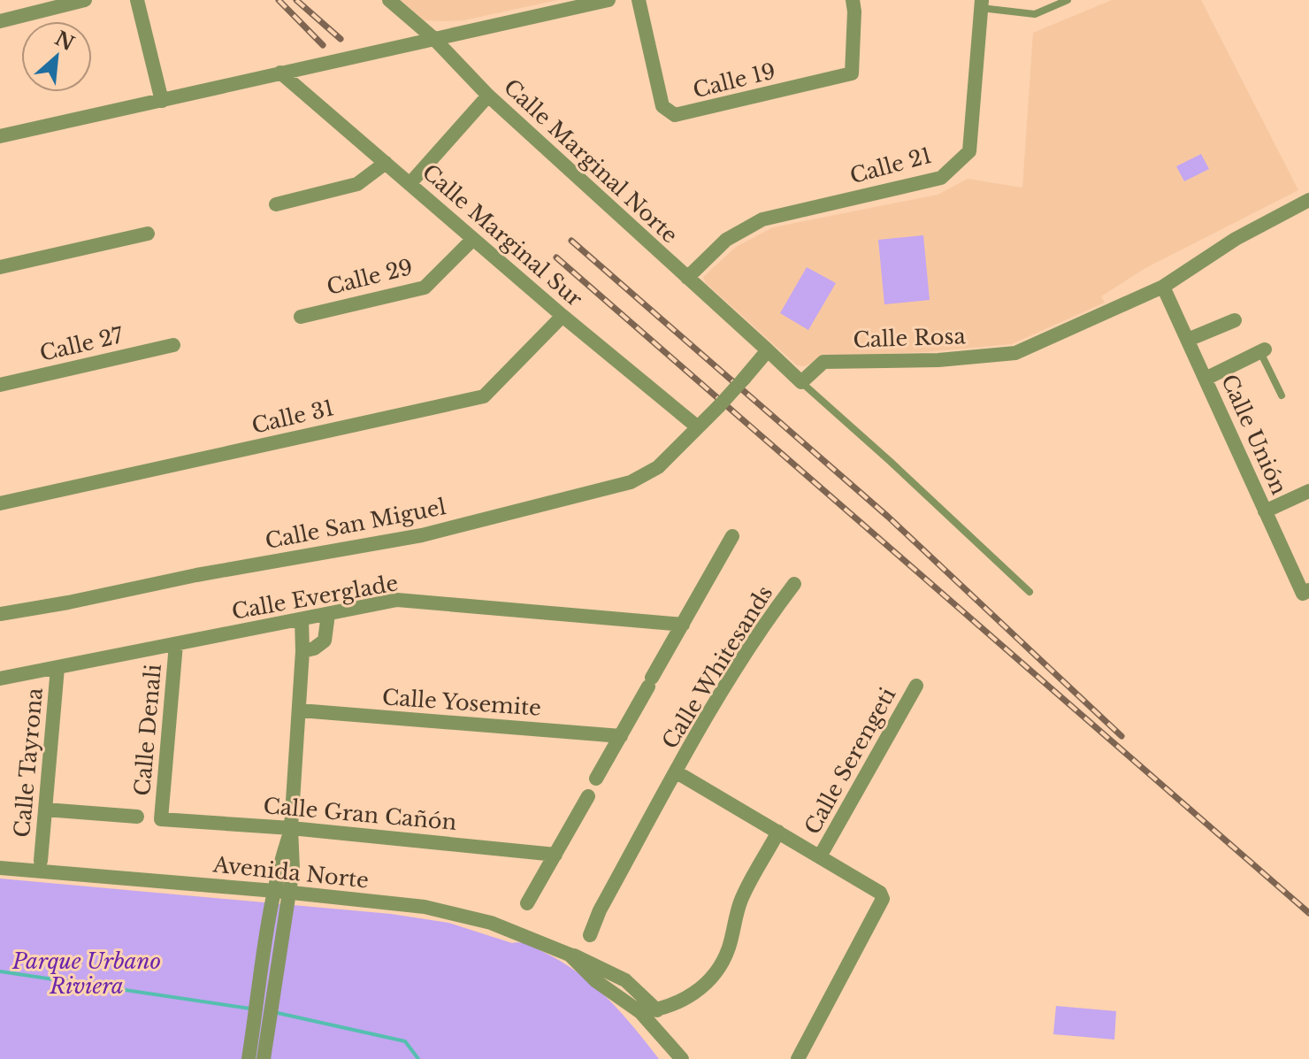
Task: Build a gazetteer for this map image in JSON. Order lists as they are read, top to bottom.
{
  "streets": {
    "street": [
      "Calle 19",
      "Calle Marginal Norte",
      "Calle 21",
      "Calle Marginal Sur",
      "Calle 29",
      "Calle Rosa",
      "Calle 27",
      "Calle 31",
      "Calle Unión",
      "Calle San Miguel",
      "Calle Everglade",
      "Calle Whitesands",
      "Calle Yosemite",
      "Calle Denali",
      "Calle Serengeti",
      "Calle Tayrona",
      "Calle Gran Cañón",
      "Avenida Norte"
    ]
  },
  "crossings": [
    ["Calle Marginal Norte", "Calle 21"],
    ["Calle Marginal Sur", "Calle 29"],
    ["Calle Marginal Sur", "Calle 31"],
    ["Calle Marginal Sur", "Calle San Miguel"],
    ["Calle Rosa", "Calle Unión"],
    ["Calle Everglade", "Calle Denali"],
    ["Calle Everglade", "Calle Tayrona"],
    ["Calle Denali", "Calle Gran Cañón"]
  ],
  "parks": ["Parque Urbano Riviera"],
  "north": "top right"
}
